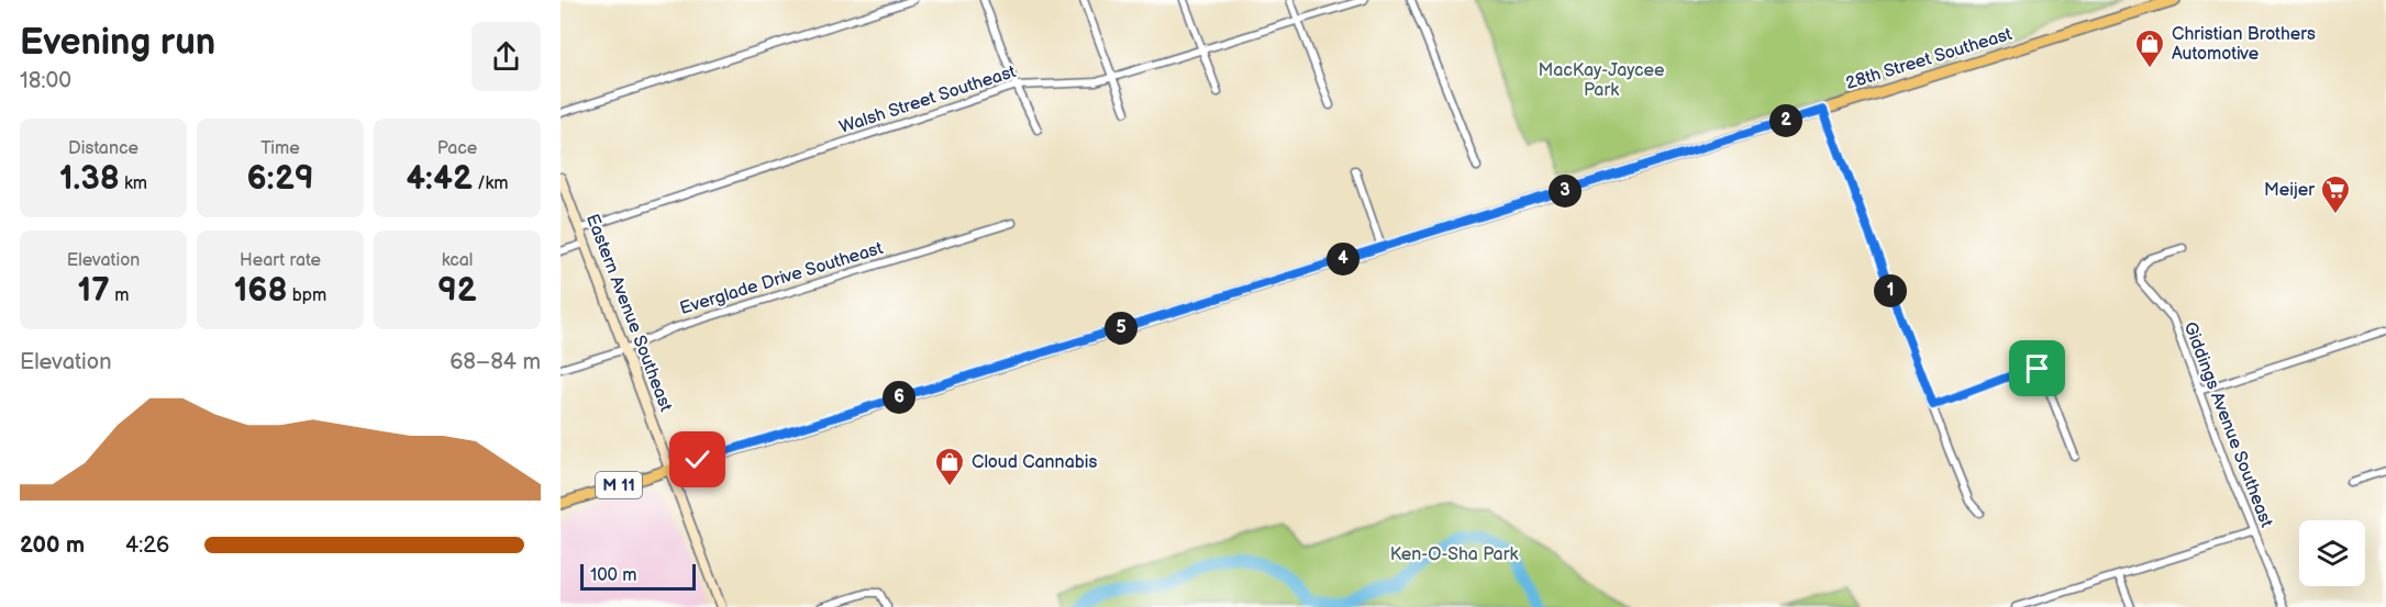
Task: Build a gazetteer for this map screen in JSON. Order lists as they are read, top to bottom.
{
  "streets": {
    "main road": ["28th Street Southeast", "Eastern Avenue Southeast", "M 11"],
    "street": ["Walsh Street Southeast", "Everglade Drive Southeast", "Giddings Avenue Southeast"]
  },
  "crossings": [
    ["28th Street Southeast", "Eastern Avenue Southeast"],
    ["Walsh Street Southeast", "Eastern Avenue Southeast"],
    ["Everglade Drive Southeast", "Eastern Avenue Southeast"]
  ],
  "parks": ["MacKay-Jaycee Park", "Ken-O-Sha Park"],
  "places": {
    "shop": ["Christian Brothers Automotive", "Cloud Cannabis"],
    "supermarket": ["Meijer"]
  },
  "scale_bar": "100 m",
  "page": {
    "heading": ["Evening run", "18:00"],
    "pins": [
      "2",
      "3",
      "4",
      "1",
      "5",
      "6"
    ],
    "stats": [
      ["Distance", "1.38 km"],
      ["Time", "6:29"],
      ["Pace", "4:42 /km"],
      ["Elevation", "17 m"],
      ["Heart rate", "168 bpm"],
      ["kcal", "92"]
    ],
    "chart": ["Elevation", "68–84 m"],
    "list": [
      {
        "name": "200 m",
        "note": "4:26"
      }
    ],
    "scale": "100 m"
  }
}
